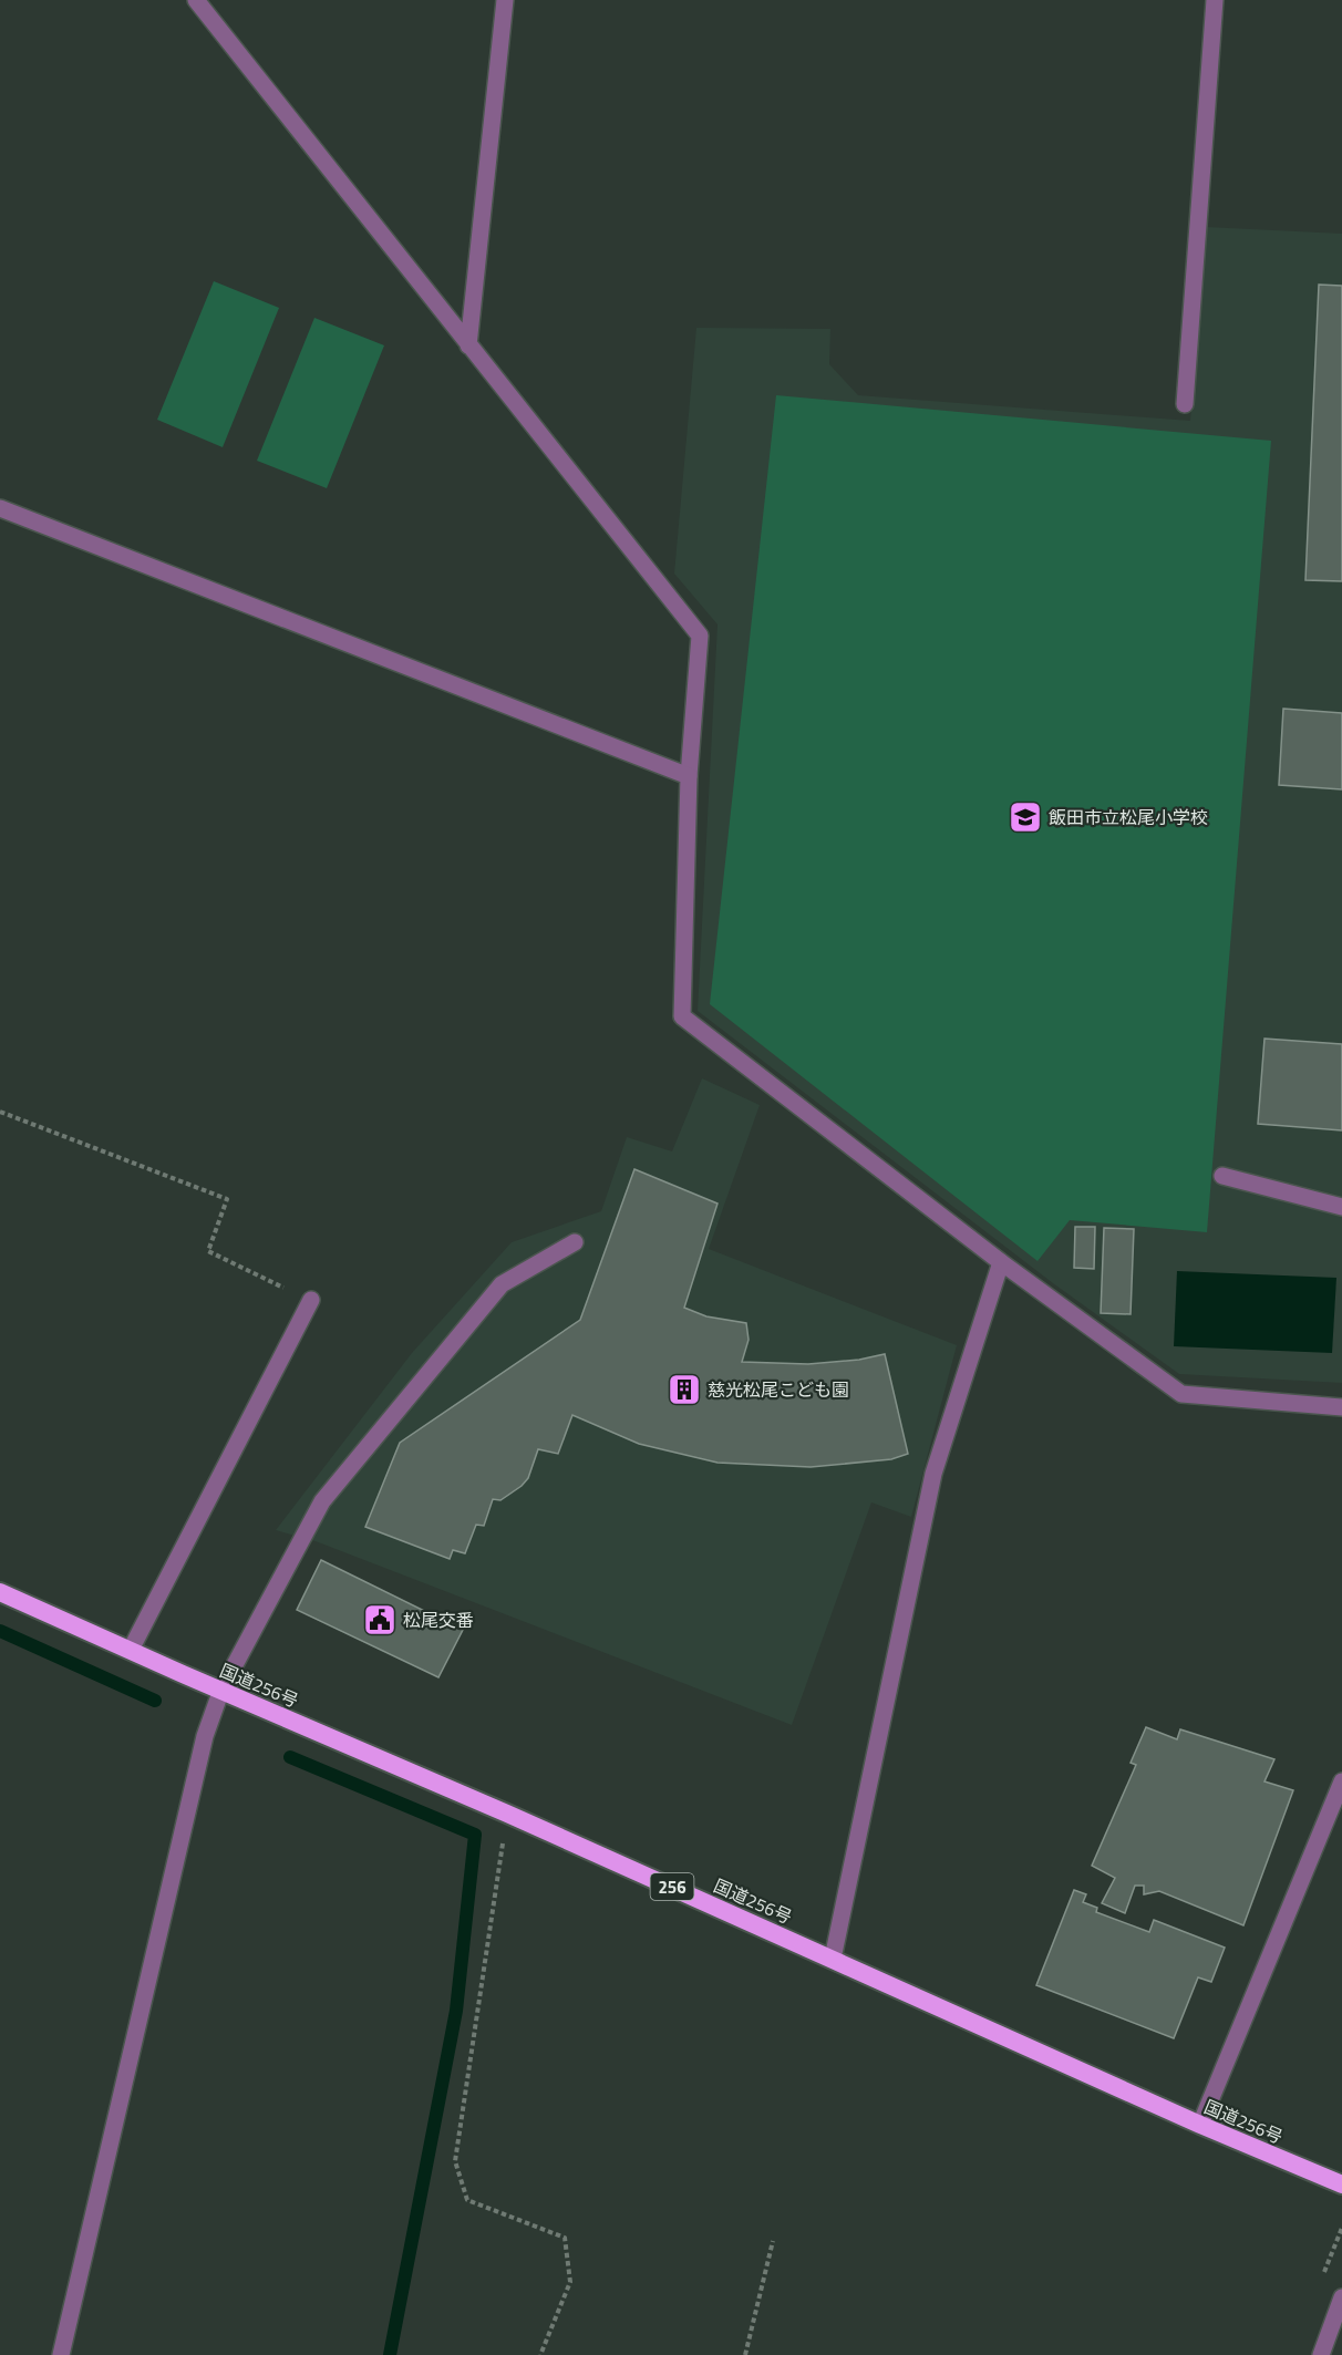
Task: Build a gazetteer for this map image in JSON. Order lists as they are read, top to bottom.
{
  "streets": {
    "highway": ["国道256号", "256"]
  },
  "places": {
    "school or university": ["飯田市立松尾小学校"],
    "building": ["慈光松尾こども園"],
    "public building": ["松尾交番"]
  }
}
